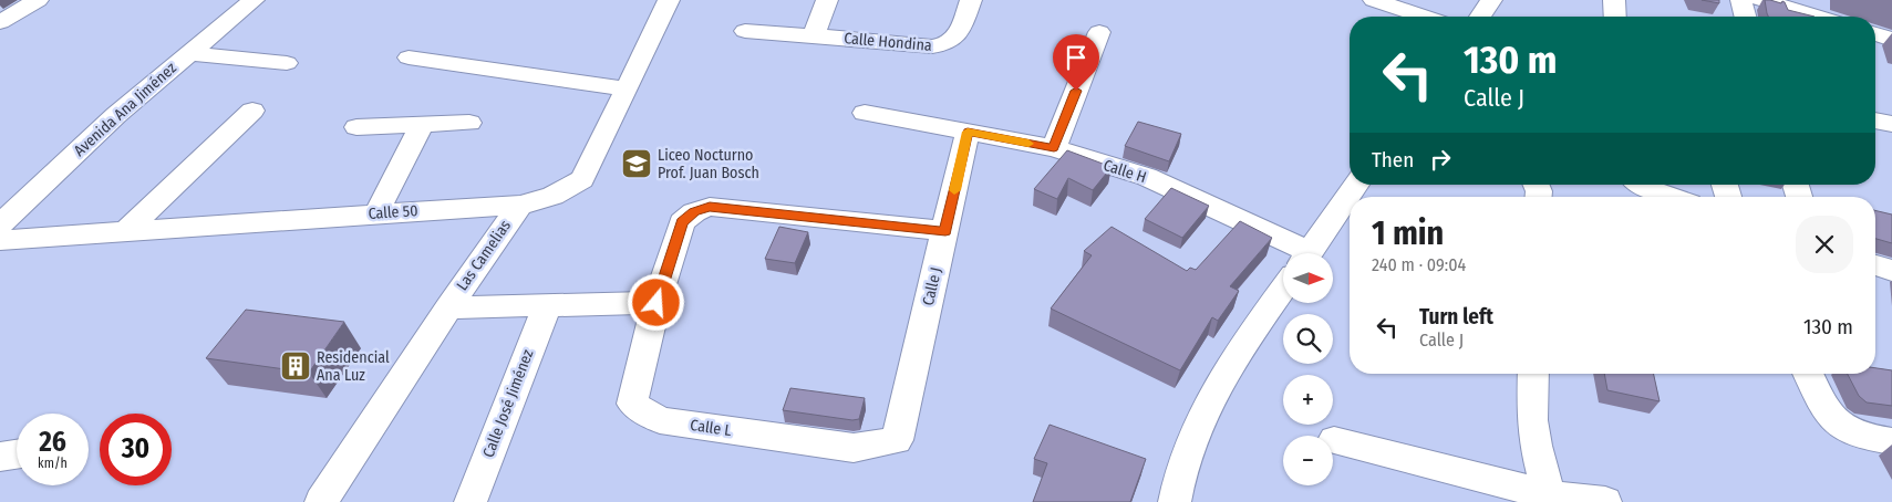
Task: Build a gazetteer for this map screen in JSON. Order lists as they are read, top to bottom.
{
  "streets": {
    "street": [
      "Calle Hondina",
      "Avenida Ana Jiménez",
      "Calle H",
      "Calle 50",
      "Las Camelias",
      "Calle J",
      "Calle José Jiménez",
      "Calle L"
    ]
  },
  "crossings": [
    ["Calle H", "Calle J"],
    ["Calle 50", "Las Camelias"],
    ["Calle J", "Calle L"]
  ],
  "places": {
    "school or university": ["Liceo Nocturno Prof. Juan Bosch"],
    "building": ["Residencial Ana Luz"]
  },
  "north": "right",
  "page": {
    "turn": ["130 m", "Calle J"],
    "then": "Then",
    "heading": ["1 min", "240 m · 09:04"],
    "map_buttons": ["+", "−"],
    "list": [
      {
        "name": "Turn left",
        "note": "Calle J",
        "value": "130 m"
      }
    ],
    "speed": "26 km/h",
    "limit": "30"
  }
}
